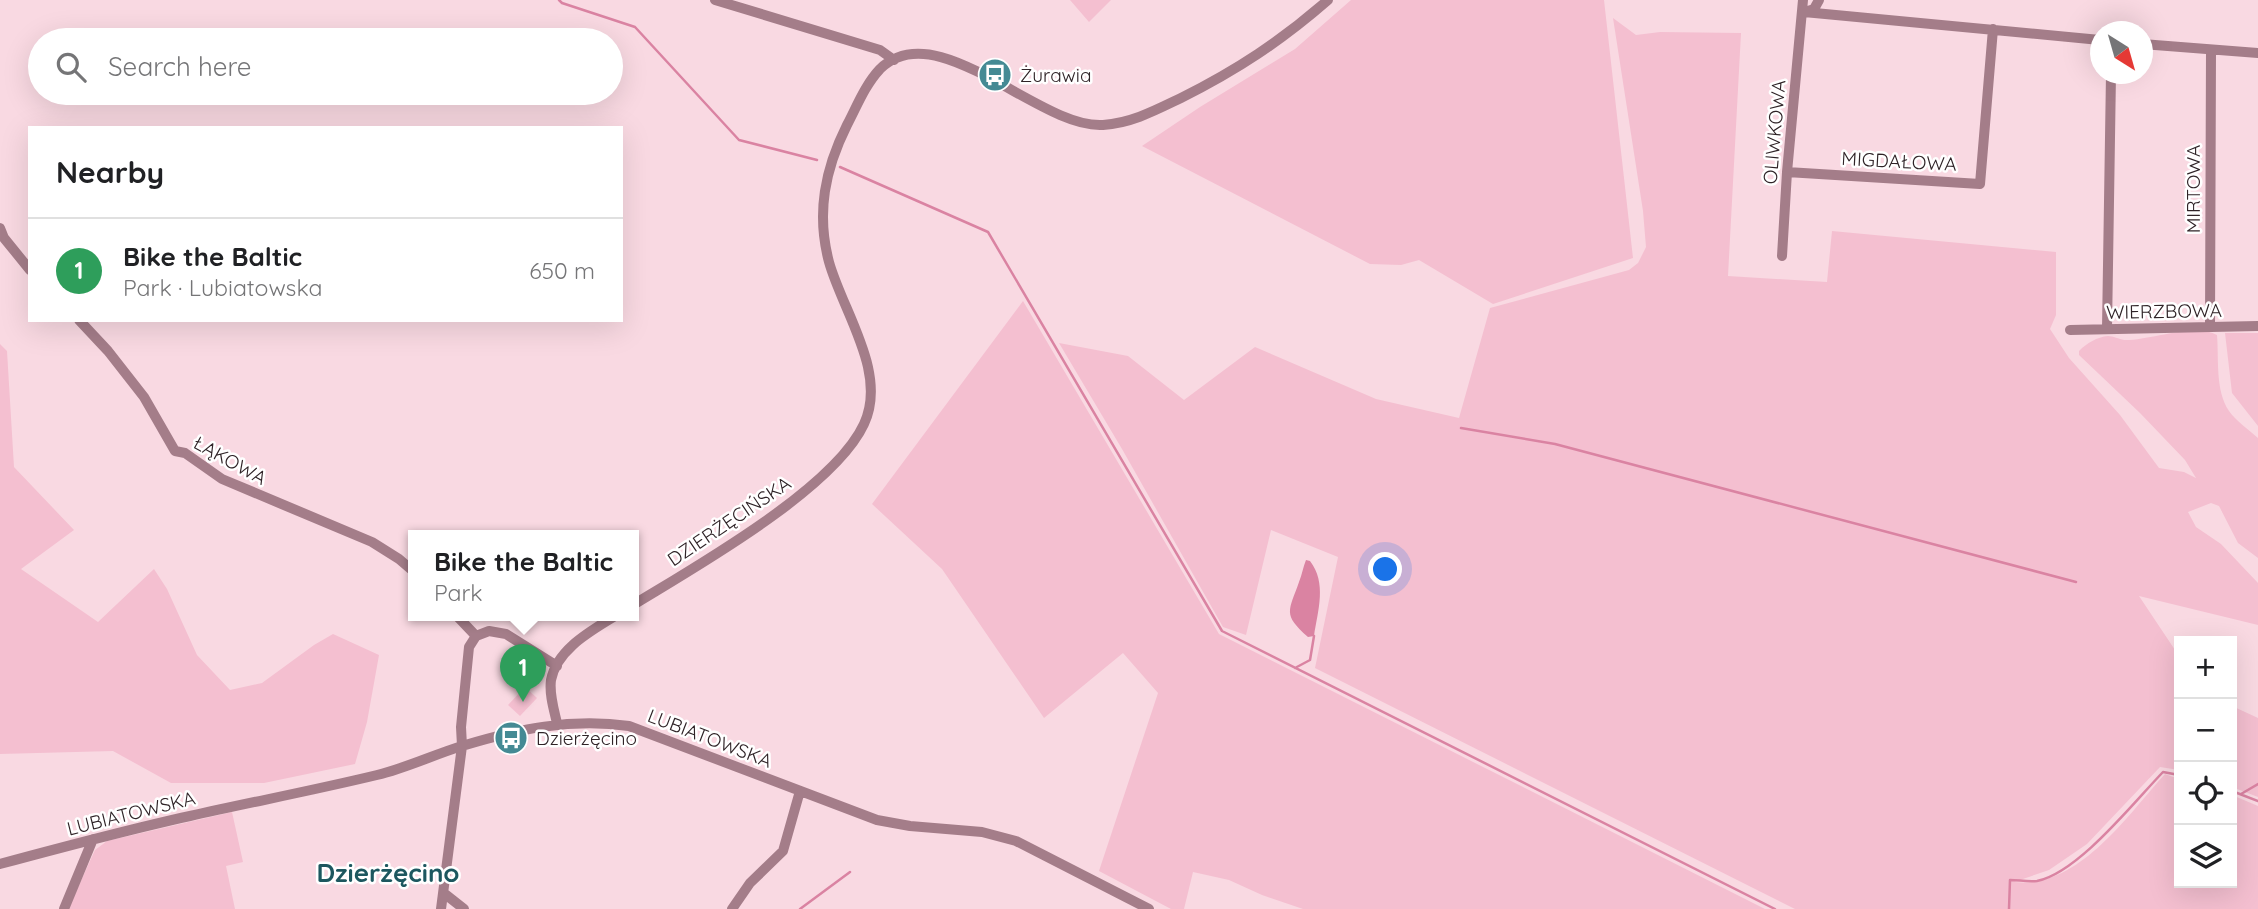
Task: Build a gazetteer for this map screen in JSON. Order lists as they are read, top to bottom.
{
  "streets": {
    "street": [
      "OLIWKOWA",
      "MIGDAŁOWA",
      "MIRTOWA",
      "WIERZBOWA",
      "ŁĄKOWA",
      "DZIERŻĘCIŃSKA",
      "LUBIATOWSKA"
    ]
  },
  "crossings": [
    ["OLIWKOWA", "MIGDAŁOWA"],
    ["MIRTOWA", "WIERZBOWA"]
  ],
  "districts": ["Dzierżęcino"],
  "places": {
    "bus stop": ["Żurawia", "Dzierżęcino"]
  },
  "north": "bottom right",
  "page": {
    "search": "Search here",
    "heading": "Nearby",
    "list": [
      {
        "mark": "1",
        "name": "Bike the Baltic",
        "note": "Park · Lubiatowska",
        "value": "650 m"
      }
    ],
    "popup": ["Bike the Baltic", "Park"],
    "map_buttons": ["+", "−"],
    "pins": "1"
  }
}
